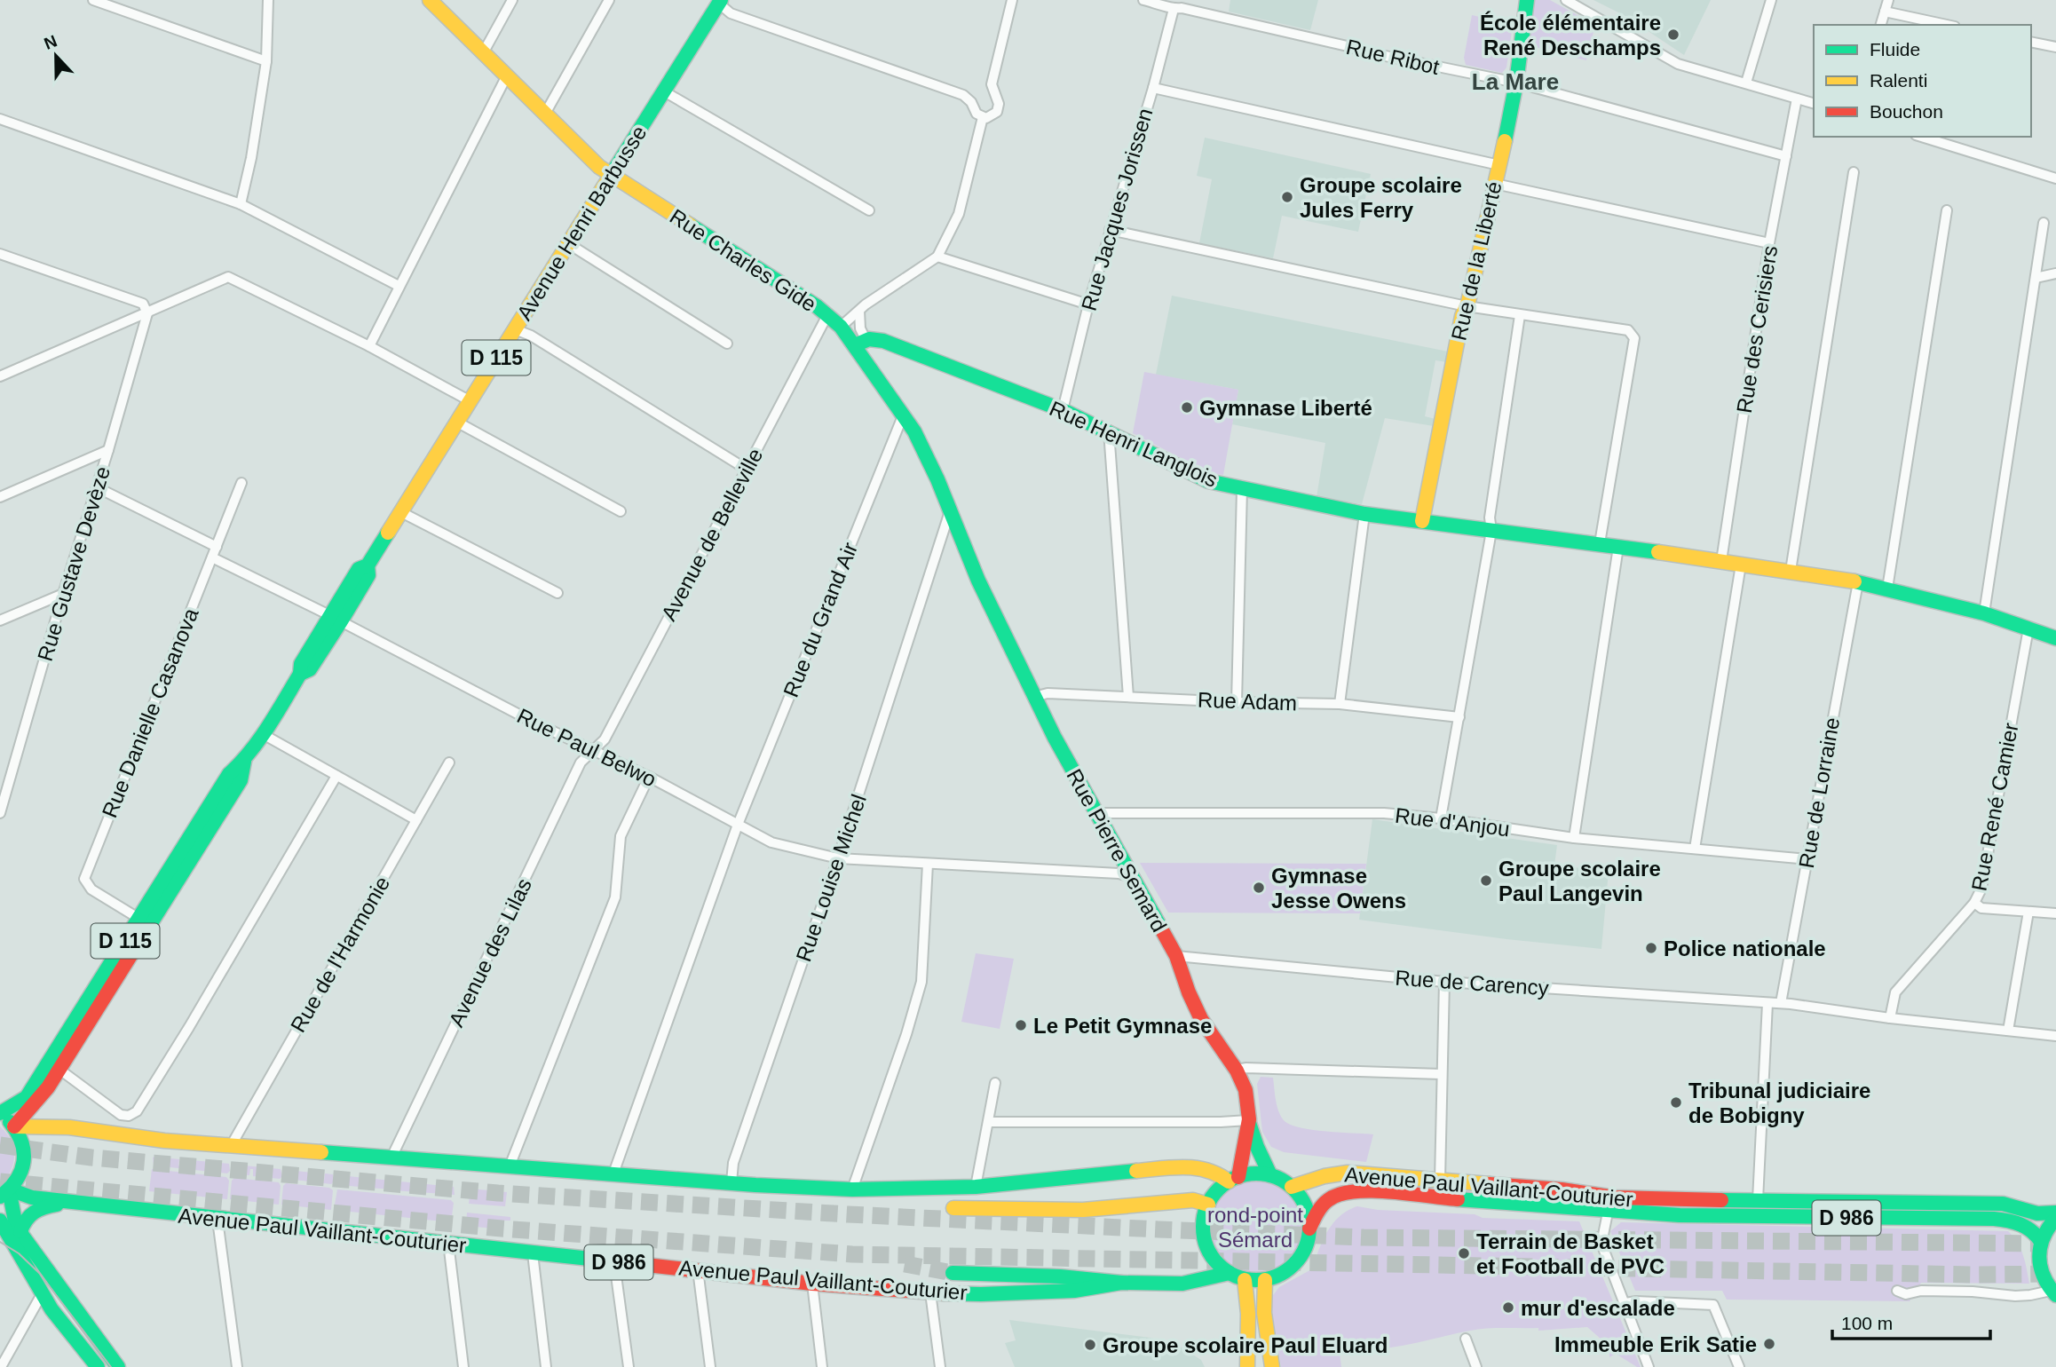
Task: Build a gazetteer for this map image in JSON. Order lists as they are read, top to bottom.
{
  "streets": {
    "main road": [
      "Avenue Henri Barbusse",
      "Rue Charles Gide",
      "Rue de la Liberté",
      "D 115",
      "Rue Henri Langlois",
      "Rue Pierre Semard",
      "Avenue Paul Vaillant-Couturier",
      "D 986"
    ],
    "street": [
      "Rue Ribot",
      "Rue Jacques Jorissen",
      "Rue des Cerisiers",
      "Avenue de Belleville",
      "Rue Gustave Devèze",
      "Rue du Grand Air",
      "Rue Adam",
      "Rue Danielle Casanova",
      "Rue Paul Belwo",
      "Rue de Lorraine",
      "Rue René Camier",
      "Rue d'Anjou",
      "Rue Louise Michel",
      "Avenue des Lilas",
      "Rue de l'Harmonie",
      "Rue de Carency"
    ]
  },
  "crossings": [
    ["Rue Ribot", "Rue Jacques Jorissen"],
    ["Rue Ribot", "Rue de la Liberté"],
    ["Rue Ribot", "Rue des Cerisiers"],
    ["Rue Jacques Jorissen", "Rue Henri Langlois"],
    ["Avenue Henri Barbusse", "Rue Charles Gide"],
    ["Avenue Henri Barbusse", "D 115"],
    ["Avenue Henri Barbusse", "Rue Paul Belwo"],
    ["Rue Charles Gide", "Rue Henri Langlois"],
    ["Rue Charles Gide", "Avenue de Belleville"],
    ["Rue Charles Gide", "Rue du Grand Air"],
    ["Rue Charles Gide", "Rue Pierre Semard"],
    ["Rue Charles Gide", "Rue Louise Michel"],
    ["Rue de la Liberté", "Rue Henri Langlois"],
    ["Rue des Cerisiers", "Rue Henri Langlois"],
    ["D 115", "Rue Danielle Casanova"],
    ["D 115", "Rue Paul Belwo"],
    ["Rue Henri Langlois", "Rue de Lorraine"],
    ["Rue Henri Langlois", "Rue René Camier"],
    ["Avenue de Belleville", "Rue Paul Belwo"],
    ["Avenue de Belleville", "Avenue des Lilas"],
    ["Rue du Grand Air", "Rue Paul Belwo"],
    ["Rue Adam", "Rue Pierre Semard"],
    ["Rue Danielle Casanova", "Rue Paul Belwo"],
    ["Rue Paul Belwo", "Rue Pierre Semard"],
    ["Rue Paul Belwo", "Rue Louise Michel"],
    ["Rue Paul Belwo", "Avenue des Lilas"],
    ["Rue de Lorraine", "Rue d'Anjou"],
    ["Rue d'Anjou", "Rue Pierre Semard"],
    ["Rue Pierre Semard", "Rue de Carency"],
    ["Rue Pierre Semard", "Avenue Paul Vaillant-Couturier"]
  ],
  "districts": ["La Mare"],
  "parks": ["rond-point Sémard"],
  "places": [
    "École élémentaire René Deschamps",
    "Groupe scolaire Jules Ferry",
    "Gymnase Liberté",
    "Groupe scolaire Paul Langevin",
    "Gymnase Jesse Owens",
    "Police nationale",
    "Le Petit Gymnase",
    "Tribunal judiciaire de Bobigny",
    "Terrain de Basket et Football de PVC",
    "mur d'escalade",
    "Immeuble Erik Satie",
    "Groupe scolaire Paul Eluard"
  ],
  "legend": ["Fluide", "Ralenti", "Bouchon"],
  "scale_bar": "100 m",
  "north": "top"
}
